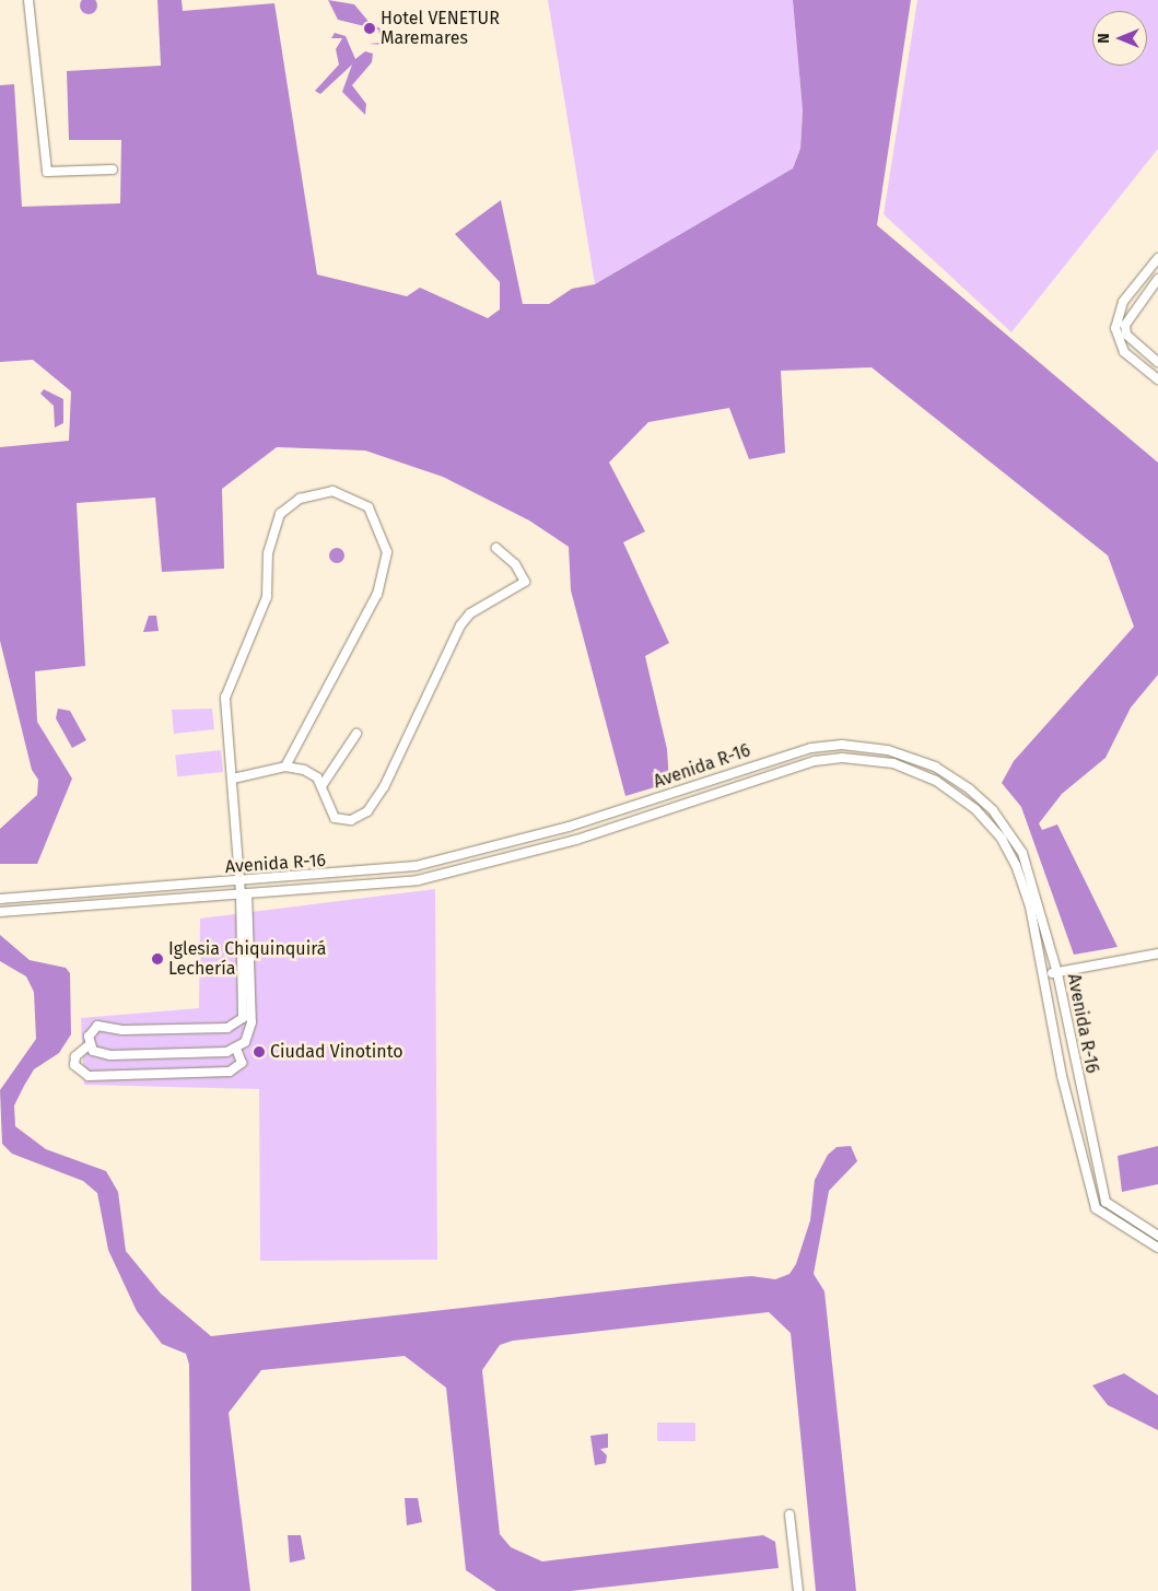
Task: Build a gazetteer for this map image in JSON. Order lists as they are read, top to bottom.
{
  "streets": {
    "street": ["Avenida R-16"]
  },
  "places": ["Hotel VENETUR Maremares", "Iglesia Chiquinquirá Lechería", "Ciudad Vinotinto"],
  "north": "left"
}
